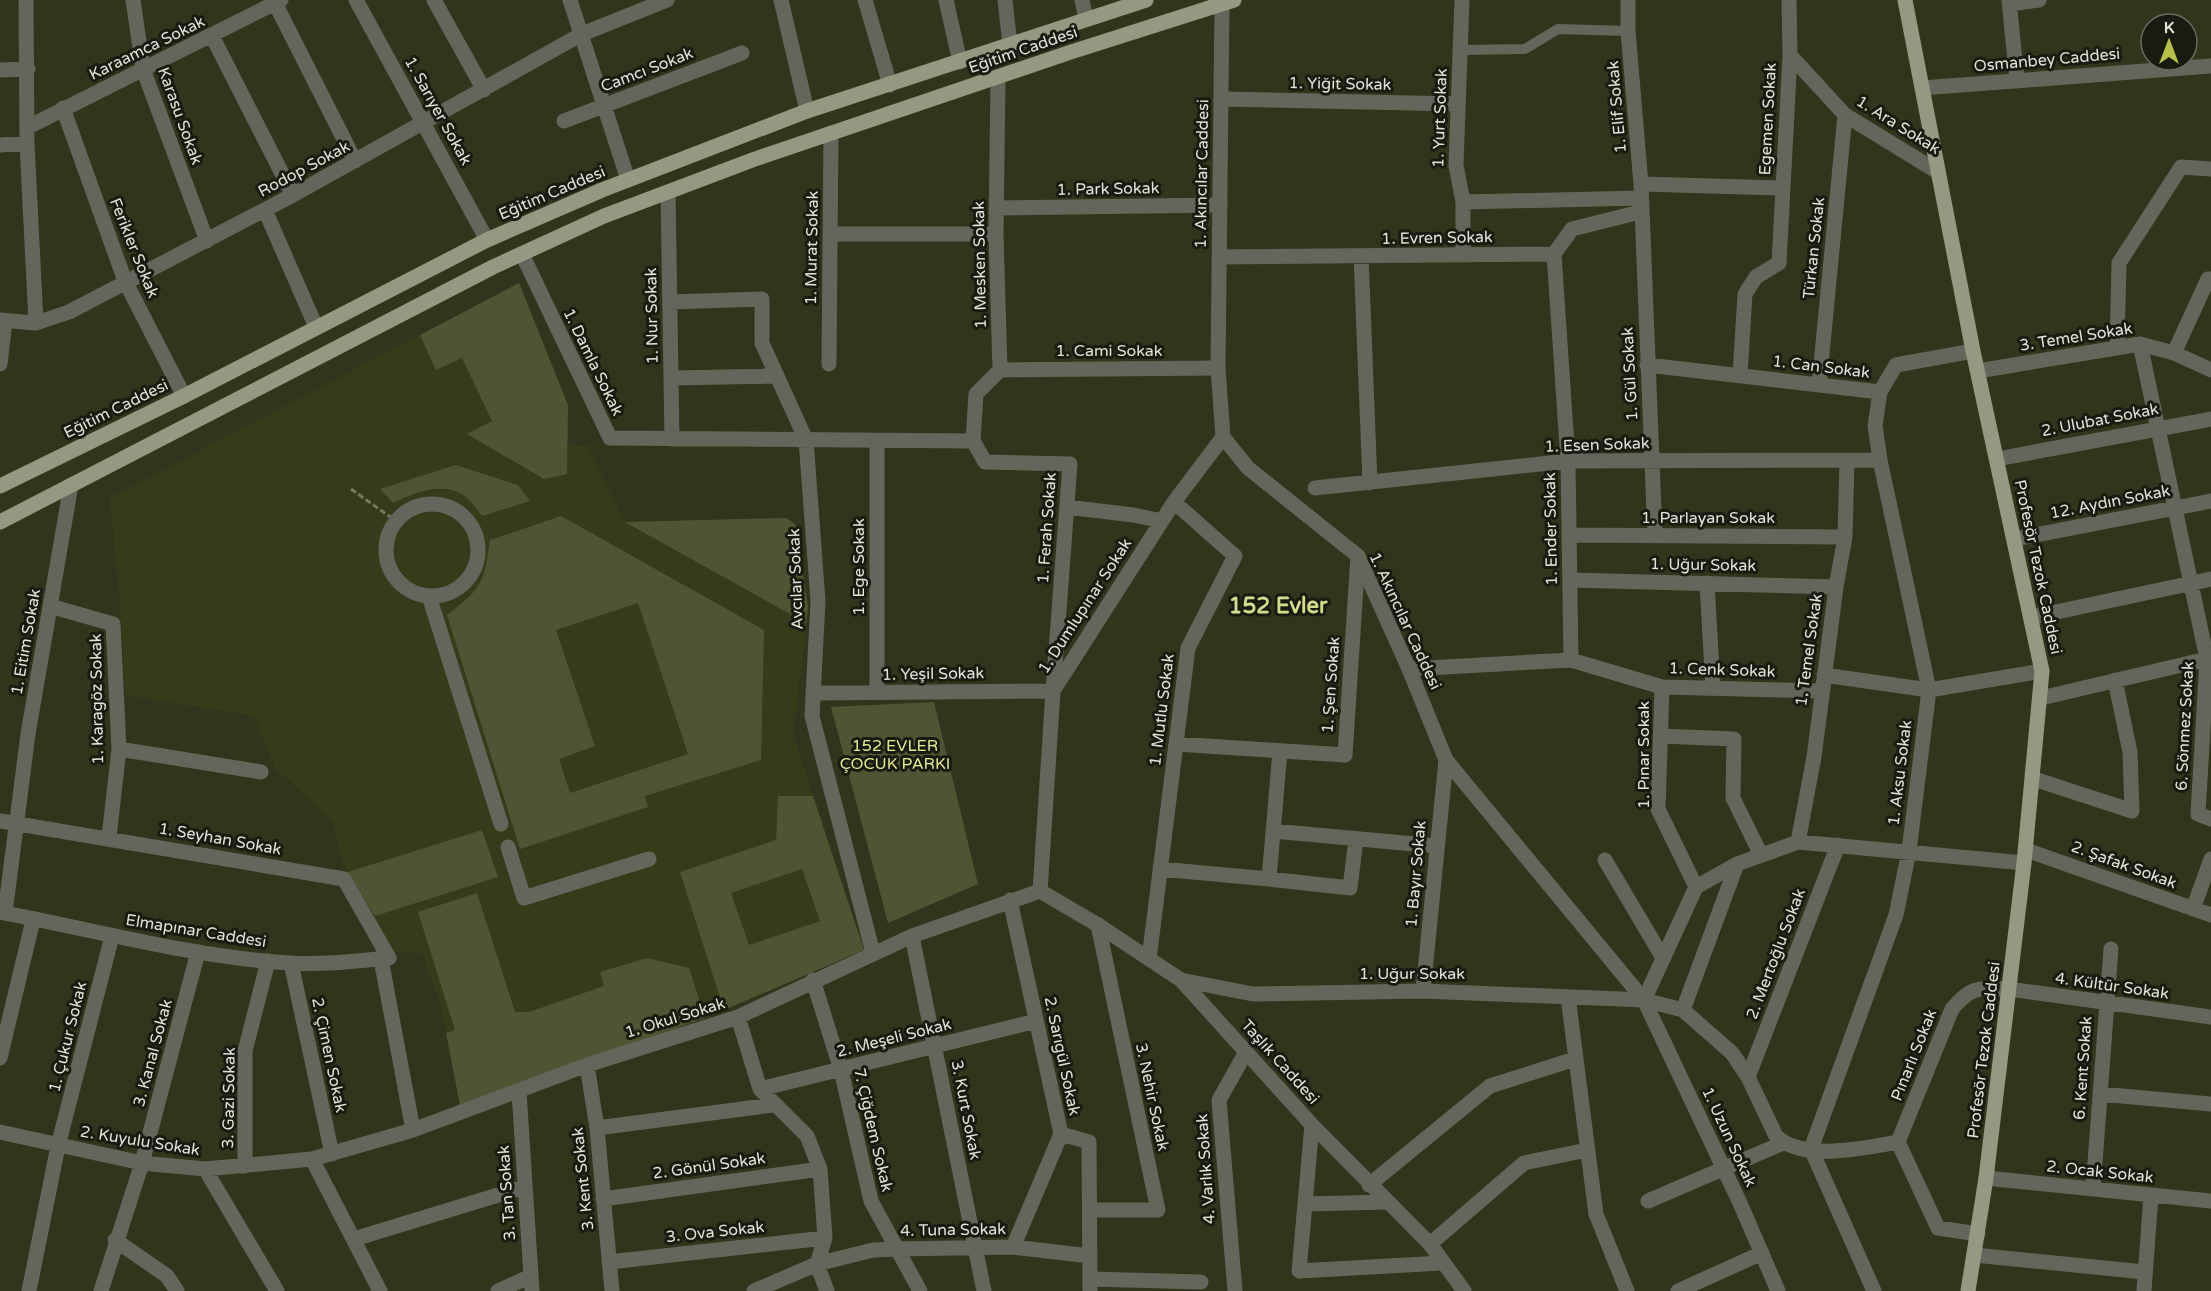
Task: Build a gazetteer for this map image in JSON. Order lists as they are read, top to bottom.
{
  "streets": {
    "main road": ["Eğitim Caddesi", "Profesör Tezok Caddesi"],
    "street": [
      "Karaamca Sokak",
      "Osmanbey Caddesi",
      "Camcı Sokak",
      "1. Yiğit Sokak",
      "1. Elif Sokak",
      "1. Sarıyer Sokak",
      "Karasu Sokak",
      "1. Yurt Sokak",
      "Egemen Sokak",
      "1. Ara Sokak",
      "Rodop Sokak",
      "1. Akıncılar Caddesi",
      "1. Park Sokak",
      "1. Evren Sokak",
      "Ferikler Sokak",
      "1. Murat Sokak",
      "Türkan Sokak",
      "1. Mesken Sokak",
      "1. Nur Sokak",
      "3. Temel Sokak",
      "1. Cami Sokak",
      "1. Damla Sokak",
      "1. Can Sokak",
      "1. Gül Sokak",
      "2. Ulubat Sokak",
      "1. Esen Sokak",
      "12. Aydın Sokak",
      "1. Parlayan Sokak",
      "1. Ferah Sokak",
      "1. Ender Sokak",
      "1. Uğur Sokak",
      "1. Ege Sokak",
      "Avcılar Sokak",
      "1. Dumlupınar Sokak",
      "1. Eitim Sokak",
      "1. Temel Sokak",
      "1. Cenk Sokak",
      "1. Yeşil Sokak",
      "1. Şen Sokak",
      "1. Karagöz Sokak",
      "1. Mutlu Sokak",
      "6. Sönmez Sokak",
      "1. Pınar Sokak",
      "1. Aksu Sokak",
      "1. Seyhan Sokak",
      "2. Şafak Sokak",
      "1. Bayır Sokak",
      "Elmapınar Caddesi",
      "2. Mertoğlu Sokak",
      "4. Kültür Sokak",
      "1. Okul Sokak",
      "1. Çukur Sokak",
      "2. Meşeli Sokak",
      "3. Kanal Sokak",
      "2. Çimen Sokak",
      "Pınarlı Sokak",
      "2. Sarıgül Sokak",
      "Taşlık Caddesi",
      "6. Kent Sokak",
      "3. Nehir Sokak",
      "3. Gazi Sokak",
      "3. Kurt Sokak",
      "7. Çiğdem Sokak",
      "1. Uzun Sokak",
      "2. Kuyulu Sokak",
      "2. Gönül Sokak",
      "4. Varlık Sokak",
      "2. Ocak Sokak",
      "3. Kent Sokak",
      "3. Tan Sokak",
      "4. Tuna Sokak",
      "3. Ova Sokak"
    ]
  },
  "crossings": [
    ["Karaamca Sokak", "Karasu Sokak"],
    ["Karaamca Sokak", "Ferikler Sokak"],
    ["Eğitim Caddesi", "1. Sarıyer Sokak"],
    ["Eğitim Caddesi", "1. Akıncılar Caddesi"],
    ["Eğitim Caddesi", "Ferikler Sokak"],
    ["Eğitim Caddesi", "1. Murat Sokak"],
    ["Eğitim Caddesi", "1. Mesken Sokak"],
    ["Eğitim Caddesi", "1. Nur Sokak"],
    ["Eğitim Caddesi", "1. Damla Sokak"],
    ["Eğitim Caddesi", "1. Eitim Sokak"],
    ["Osmanbey Caddesi", "Profesör Tezok Caddesi"],
    ["1. Yiğit Sokak", "1. Yurt Sokak"],
    ["1. Yiğit Sokak", "1. Akıncılar Caddesi"],
    ["1. Elif Sokak", "Egemen Sokak"],
    ["1. Elif Sokak", "1. Gül Sokak"],
    ["1. Sarıyer Sokak", "Rodop Sokak"],
    ["Karasu Sokak", "Rodop Sokak"],
    ["1. Yurt Sokak", "1. Evren Sokak"],
    ["Egemen Sokak", "1. Ara Sokak"],
    ["Egemen Sokak", "1. Gül Sokak"],
    ["1. Ara Sokak", "Türkan Sokak"],
    ["1. Ara Sokak", "Profesör Tezok Caddesi"],
    ["Rodop Sokak", "Ferikler Sokak"],
    ["1. Akıncılar Caddesi", "1. Park Sokak"],
    ["1. Akıncılar Caddesi", "1. Evren Sokak"],
    ["1. Akıncılar Caddesi", "1. Cami Sokak"],
    ["1. Akıncılar Caddesi", "1. Uğur Sokak"],
    ["1. Akıncılar Caddesi", "1. Dumlupınar Sokak"],
    ["1. Akıncılar Caddesi", "1. Cenk Sokak"],
    ["1. Akıncılar Caddesi", "1. Şen Sokak"],
    ["1. Akıncılar Caddesi", "1. Bayır Sokak"],
    ["1. Akıncılar Caddesi", "1. Uzun Sokak"],
    ["1. Park Sokak", "1. Mesken Sokak"],
    ["1. Evren Sokak", "1. Ender Sokak"],
    ["Türkan Sokak", "1. Can Sokak"],
    ["1. Mesken Sokak", "1. Cami Sokak"],
    ["1. Nur Sokak", "1. Damla Sokak"],
    ["1. Nur Sokak", "Avcılar Sokak"],
    ["3. Temel Sokak", "Profesör Tezok Caddesi"],
    ["3. Temel Sokak", "6. Sönmez Sokak"],
    ["1. Damla Sokak", "Avcılar Sokak"],
    ["1. Can Sokak", "1. Gül Sokak"],
    ["1. Can Sokak", "Profesör Tezok Caddesi"],
    ["1. Can Sokak", "1. Aksu Sokak"],
    ["1. Gül Sokak", "1. Esen Sokak"],
    ["1. Gül Sokak", "1. Parlayan Sokak"],
    ["2. Ulubat Sokak", "Profesör Tezok Caddesi"],
    ["2. Ulubat Sokak", "6. Sönmez Sokak"],
    ["1. Esen Sokak", "1. Ender Sokak"],
    ["1. Esen Sokak", "1. Temel Sokak"],
    ["1. Esen Sokak", "1. Aksu Sokak"],
    ["12. Aydın Sokak", "Profesör Tezok Caddesi"],
    ["12. Aydın Sokak", "6. Sönmez Sokak"],
    ["1. Parlayan Sokak", "1. Ender Sokak"],
    ["1. Parlayan Sokak", "1. Temel Sokak"],
    ["1. Ferah Sokak", "1. Dumlupınar Sokak"],
    ["1. Ferah Sokak", "1. Yeşil Sokak"],
    ["1. Ender Sokak", "1. Uğur Sokak"],
    ["1. Ender Sokak", "1. Cenk Sokak"],
    ["1. Uğur Sokak", "1. Temel Sokak"],
    ["1. Uğur Sokak", "1. Bayır Sokak"],
    ["1. Uğur Sokak", "Taşlık Caddesi"],
    ["1. Uğur Sokak", "1. Uzun Sokak"],
    ["1. Ege Sokak", "1. Yeşil Sokak"],
    ["Profesör Tezok Caddesi", "2. Şafak Sokak"],
    ["Profesör Tezok Caddesi", "4. Kültür Sokak"],
    ["Profesör Tezok Caddesi", "Pınarlı Sokak"],
    ["Profesör Tezok Caddesi", "2. Ocak Sokak"],
    ["Avcılar Sokak", "1. Yeşil Sokak"],
    ["Avcılar Sokak", "1. Okul Sokak"],
    ["1. Dumlupınar Sokak", "1. Yeşil Sokak"],
    ["1. Dumlupınar Sokak", "1. Mutlu Sokak"],
    ["1. Dumlupınar Sokak", "1. Okul Sokak"],
    ["1. Dumlupınar Sokak", "Taşlık Caddesi"],
    ["1. Eitim Sokak", "1. Karagöz Sokak"],
    ["1. Eitim Sokak", "1. Seyhan Sokak"],
    ["1. Eitim Sokak", "Elmapınar Caddesi"],
    ["1. Temel Sokak", "1. Cenk Sokak"],
    ["1. Temel Sokak", "2. Şafak Sokak"],
    ["1. Cenk Sokak", "1. Pınar Sokak"],
    ["1. Şen Sokak", "1. Mutlu Sokak"],
    ["1. Karagöz Sokak", "1. Seyhan Sokak"],
    ["1. Mutlu Sokak", "Taşlık Caddesi"],
    ["1. Aksu Sokak", "2. Şafak Sokak"],
    ["1. Seyhan Sokak", "Elmapınar Caddesi"],
    ["1. Seyhan Sokak", "1. Okul Sokak"],
    ["2. Şafak Sokak", "2. Mertoğlu Sokak"],
    ["Elmapınar Caddesi", "1. Çukur Sokak"],
    ["Elmapınar Caddesi", "3. Kanal Sokak"],
    ["Elmapınar Caddesi", "2. Çimen Sokak"],
    ["Elmapınar Caddesi", "3. Gazi Sokak"],
    ["4. Kültür Sokak", "Pınarlı Sokak"],
    ["4. Kültür Sokak", "6. Kent Sokak"],
    ["1. Okul Sokak", "2. Çimen Sokak"],
    ["1. Okul Sokak", "2. Sarıgül Sokak"],
    ["1. Okul Sokak", "Taşlık Caddesi"],
    ["1. Okul Sokak", "3. Kurt Sokak"],
    ["1. Okul Sokak", "7. Çiğdem Sokak"],
    ["1. Okul Sokak", "2. Kuyulu Sokak"],
    ["1. Okul Sokak", "3. Kent Sokak"],
    ["1. Okul Sokak", "3. Tan Sokak"],
    ["1. Çukur Sokak", "2. Kuyulu Sokak"],
    ["2. Meşeli Sokak", "2. Sarıgül Sokak"],
    ["2. Meşeli Sokak", "3. Kurt Sokak"],
    ["2. Meşeli Sokak", "7. Çiğdem Sokak"],
    ["3. Kanal Sokak", "2. Kuyulu Sokak"],
    ["2. Sarıgül Sokak", "4. Tuna Sokak"],
    ["Taşlık Caddesi", "3. Nehir Sokak"],
    ["Taşlık Caddesi", "4. Varlık Sokak"],
    ["6. Kent Sokak", "2. Ocak Sokak"],
    ["3. Gazi Sokak", "2. Kuyulu Sokak"],
    ["3. Kurt Sokak", "4. Tuna Sokak"],
    ["7. Çiğdem Sokak", "4. Tuna Sokak"],
    ["2. Gönül Sokak", "3. Kent Sokak"],
    ["3. Kent Sokak", "3. Ova Sokak"]
  ],
  "districts": ["152 Evler"],
  "parks": ["152 EVLER ÇOCUK PARKI"],
  "north": "top"
}
